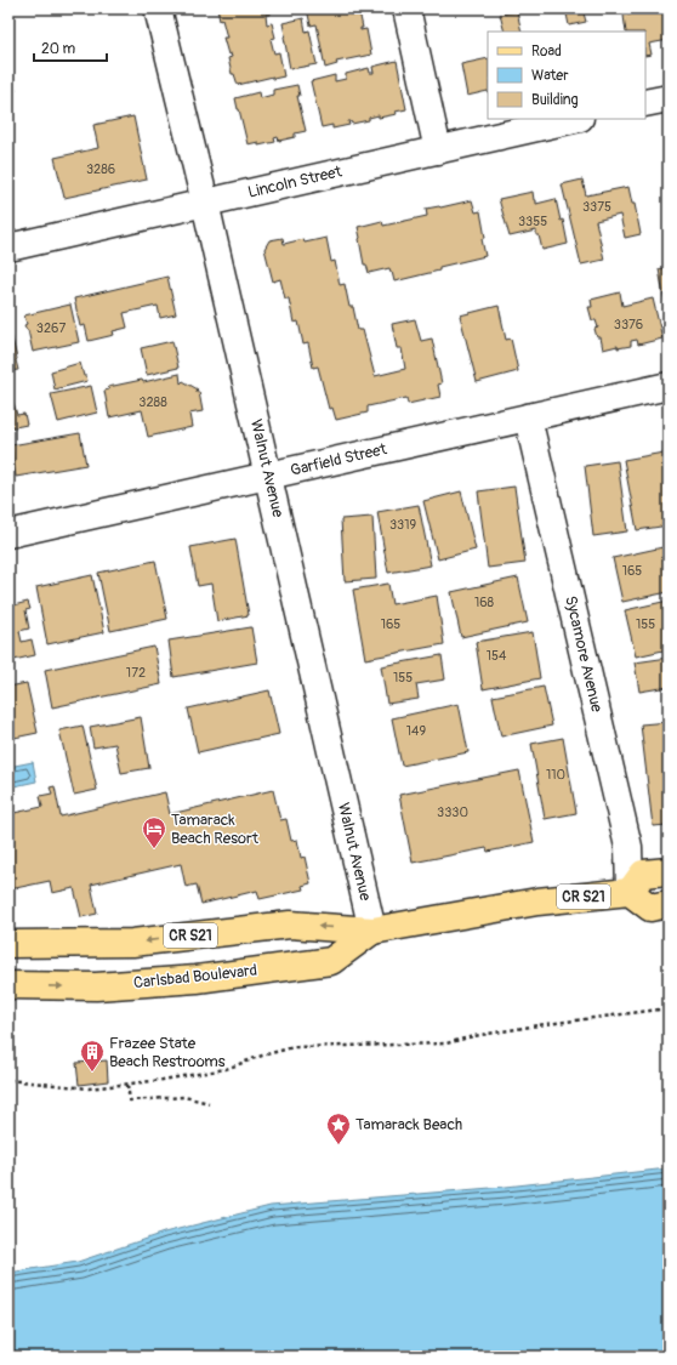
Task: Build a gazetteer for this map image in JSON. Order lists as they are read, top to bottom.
{
  "streets": {
    "main road": ["CR S21", "Carlsbad Boulevard"],
    "street": [
      "Lincoln Street",
      "Garfield Street",
      "Walnut Avenue",
      "Sycamore Avenue"
    ]
  },
  "crossings": [
    ["Lincoln Street", "Walnut Avenue"],
    ["Garfield Street", "Walnut Avenue"],
    ["Garfield Street", "Sycamore Avenue"],
    ["Walnut Avenue", "Carlsbad Boulevard"],
    ["Sycamore Avenue", "CR S21"],
    ["Sycamore Avenue", "Carlsbad Boulevard"],
    ["CR S21", "Carlsbad Boulevard"]
  ],
  "places": {
    "hotel": ["Tamarack Beach Resort"],
    "building": ["Frazee State Beach Restrooms"],
    "place": ["Tamarack Beach"]
  },
  "house_numbers": [
    "3286",
    "3375",
    "3355",
    "3376",
    "3267",
    "3288",
    "3319",
    "165",
    "168",
    "165",
    "155",
    "154",
    "172",
    "155",
    "149",
    "110",
    "3330"
  ],
  "legend": ["Road", "Water", "Building"],
  "scale_bar": "20 m"
}
